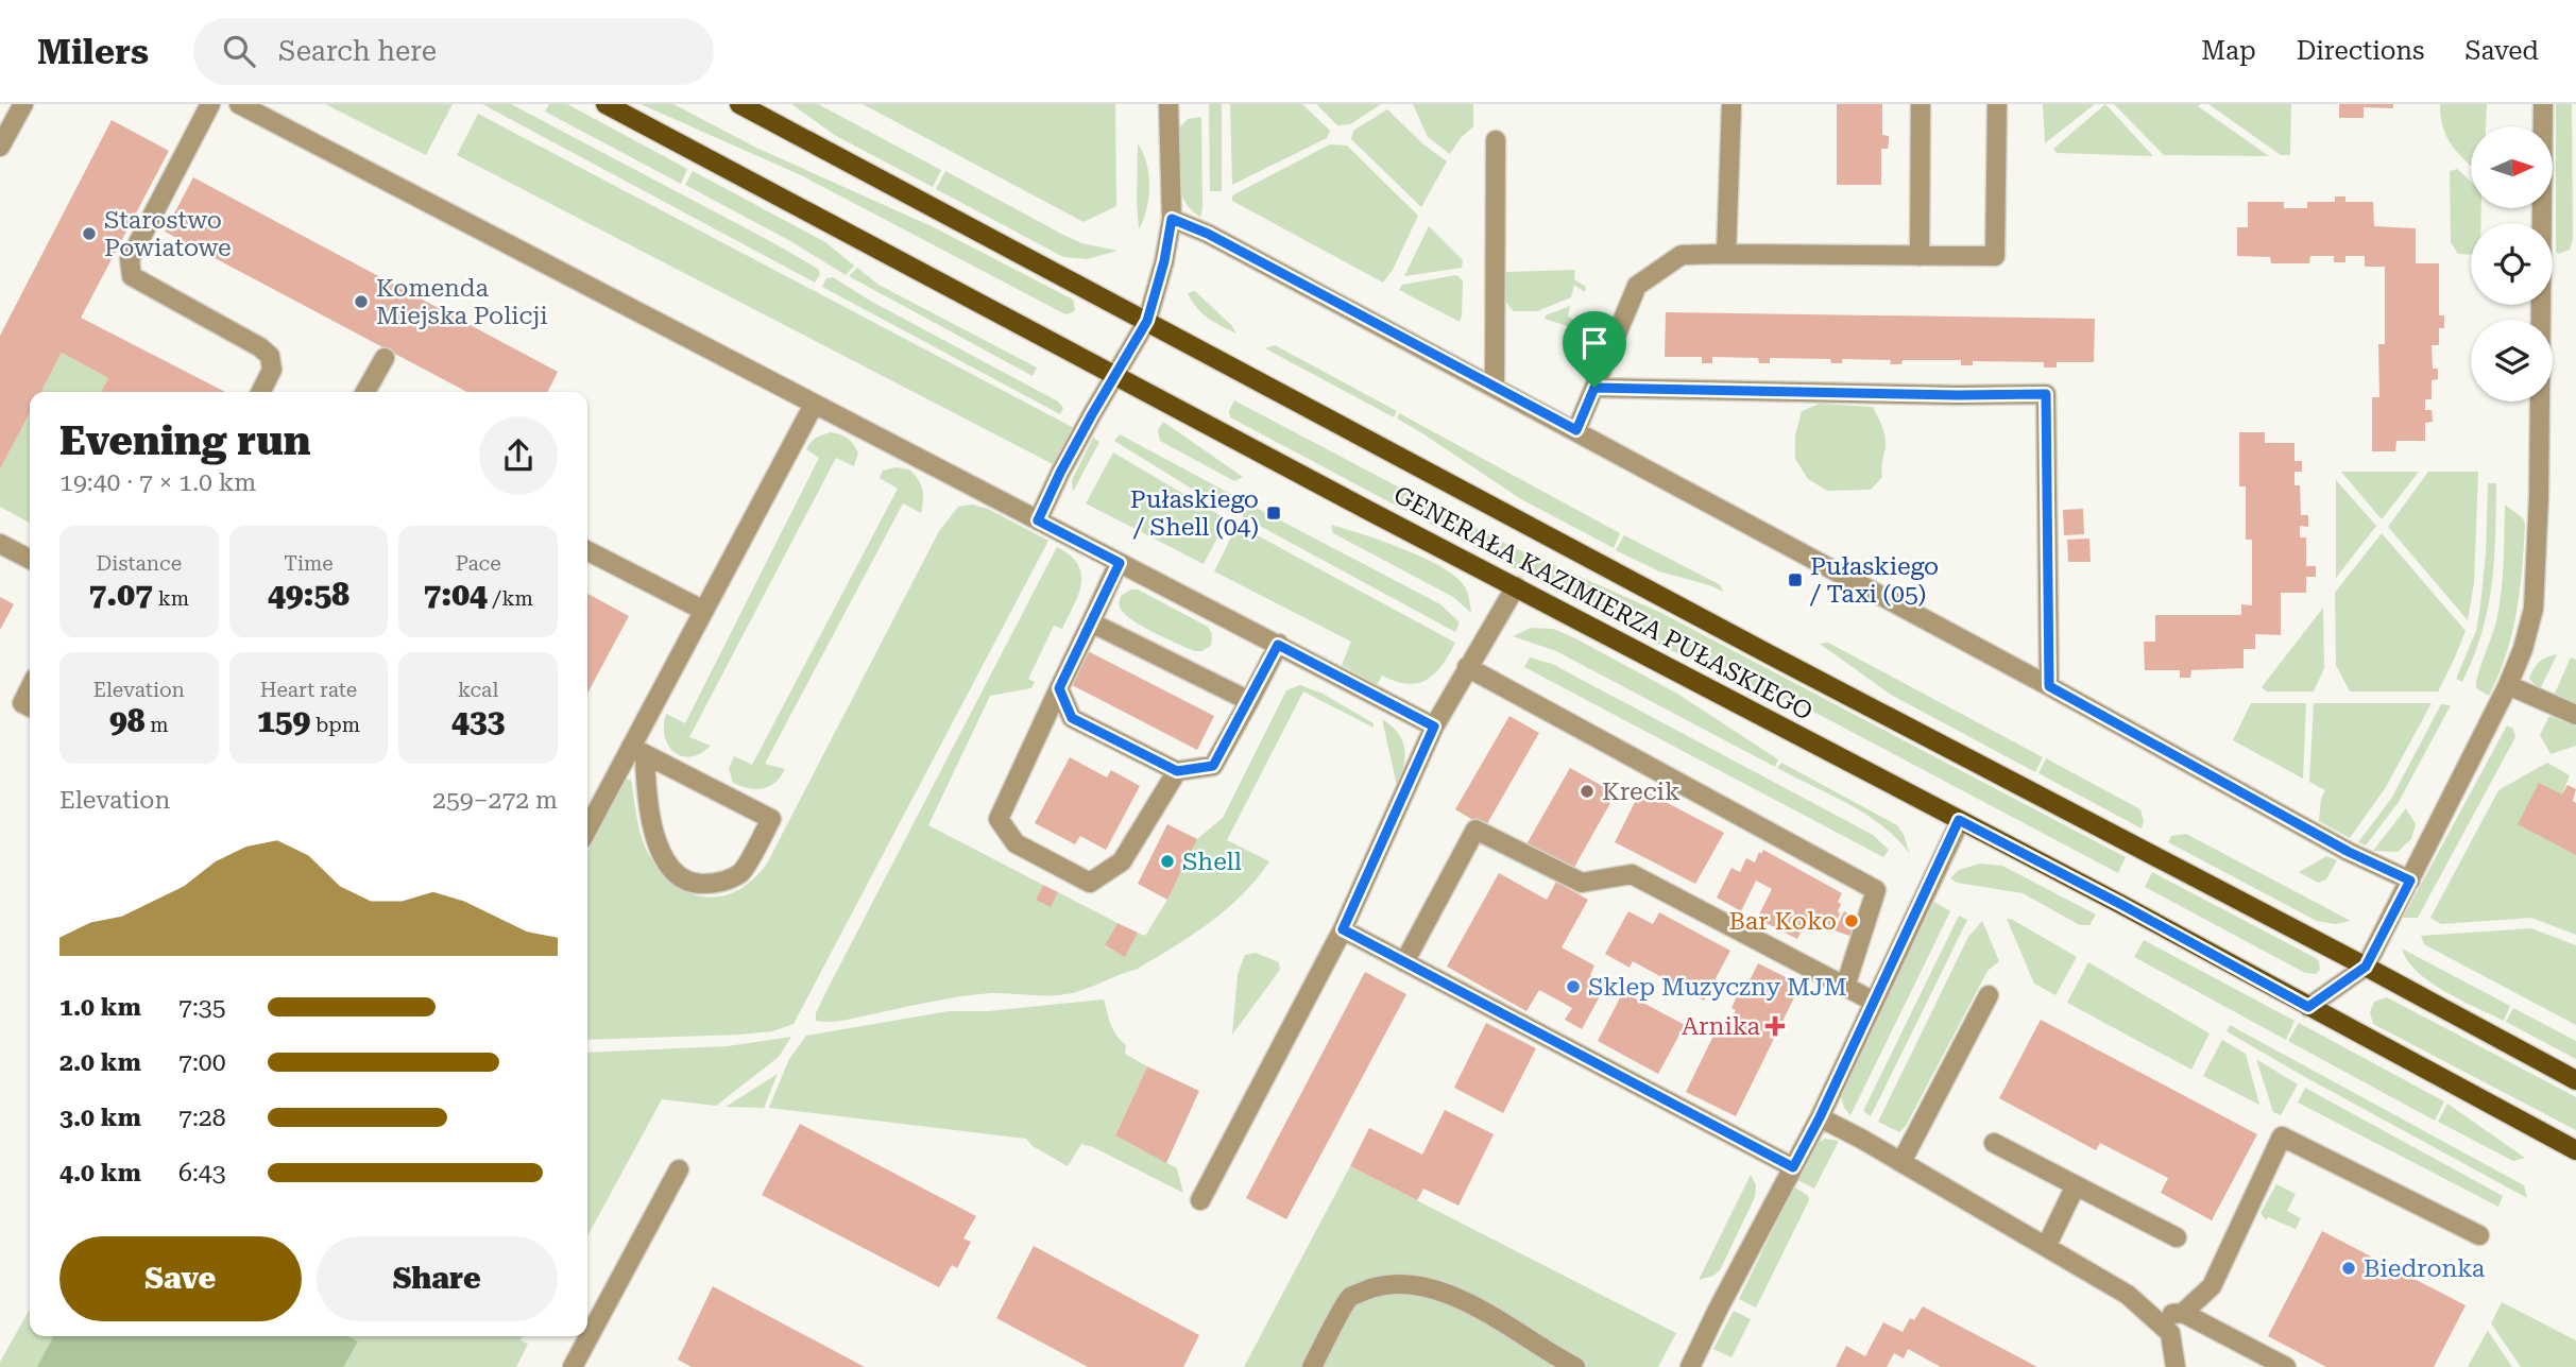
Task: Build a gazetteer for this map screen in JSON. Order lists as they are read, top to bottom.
{
  "streets": {
    "main road": ["GENERAŁA KAZIMIERZA PUŁASKIEGO"]
  },
  "places": {
    "other": [
      "Starostwo Powiatowe",
      "Komenda Miejska Policji",
      "Krecik",
      "Shell",
      "Bar Koko",
      "Sklep Muzyczny MJM",
      "Biedronka"
    ],
    "transit": ["Pułaskiego / Shell (04)", "Pułaskiego / Taxi (05)"],
    "health": ["Arnika"]
  },
  "north": "right",
  "page": {
    "header": "Milers",
    "search": "Search here",
    "nav": ["Map", "Directions", "Saved"],
    "heading": ["Evening run", "19:40 · 7 × 1.0 km"],
    "stats": [
      ["Distance", "7.07 km"],
      ["Time", "49:58"],
      ["Pace", "7:04 /km"],
      ["Elevation", "98 m"],
      ["Heart rate", "159 bpm"],
      ["kcal", "433"]
    ],
    "chart": ["Elevation", "259–272 m"],
    "list": [
      {
        "name": "1.0 km",
        "note": "7:35"
      },
      {
        "name": "2.0 km",
        "note": "7:00"
      },
      {
        "name": "3.0 km",
        "note": "7:28"
      },
      {
        "name": "4.0 km",
        "note": "6:43"
      }
    ],
    "buttons": ["Save", "Share"]
  }
}
